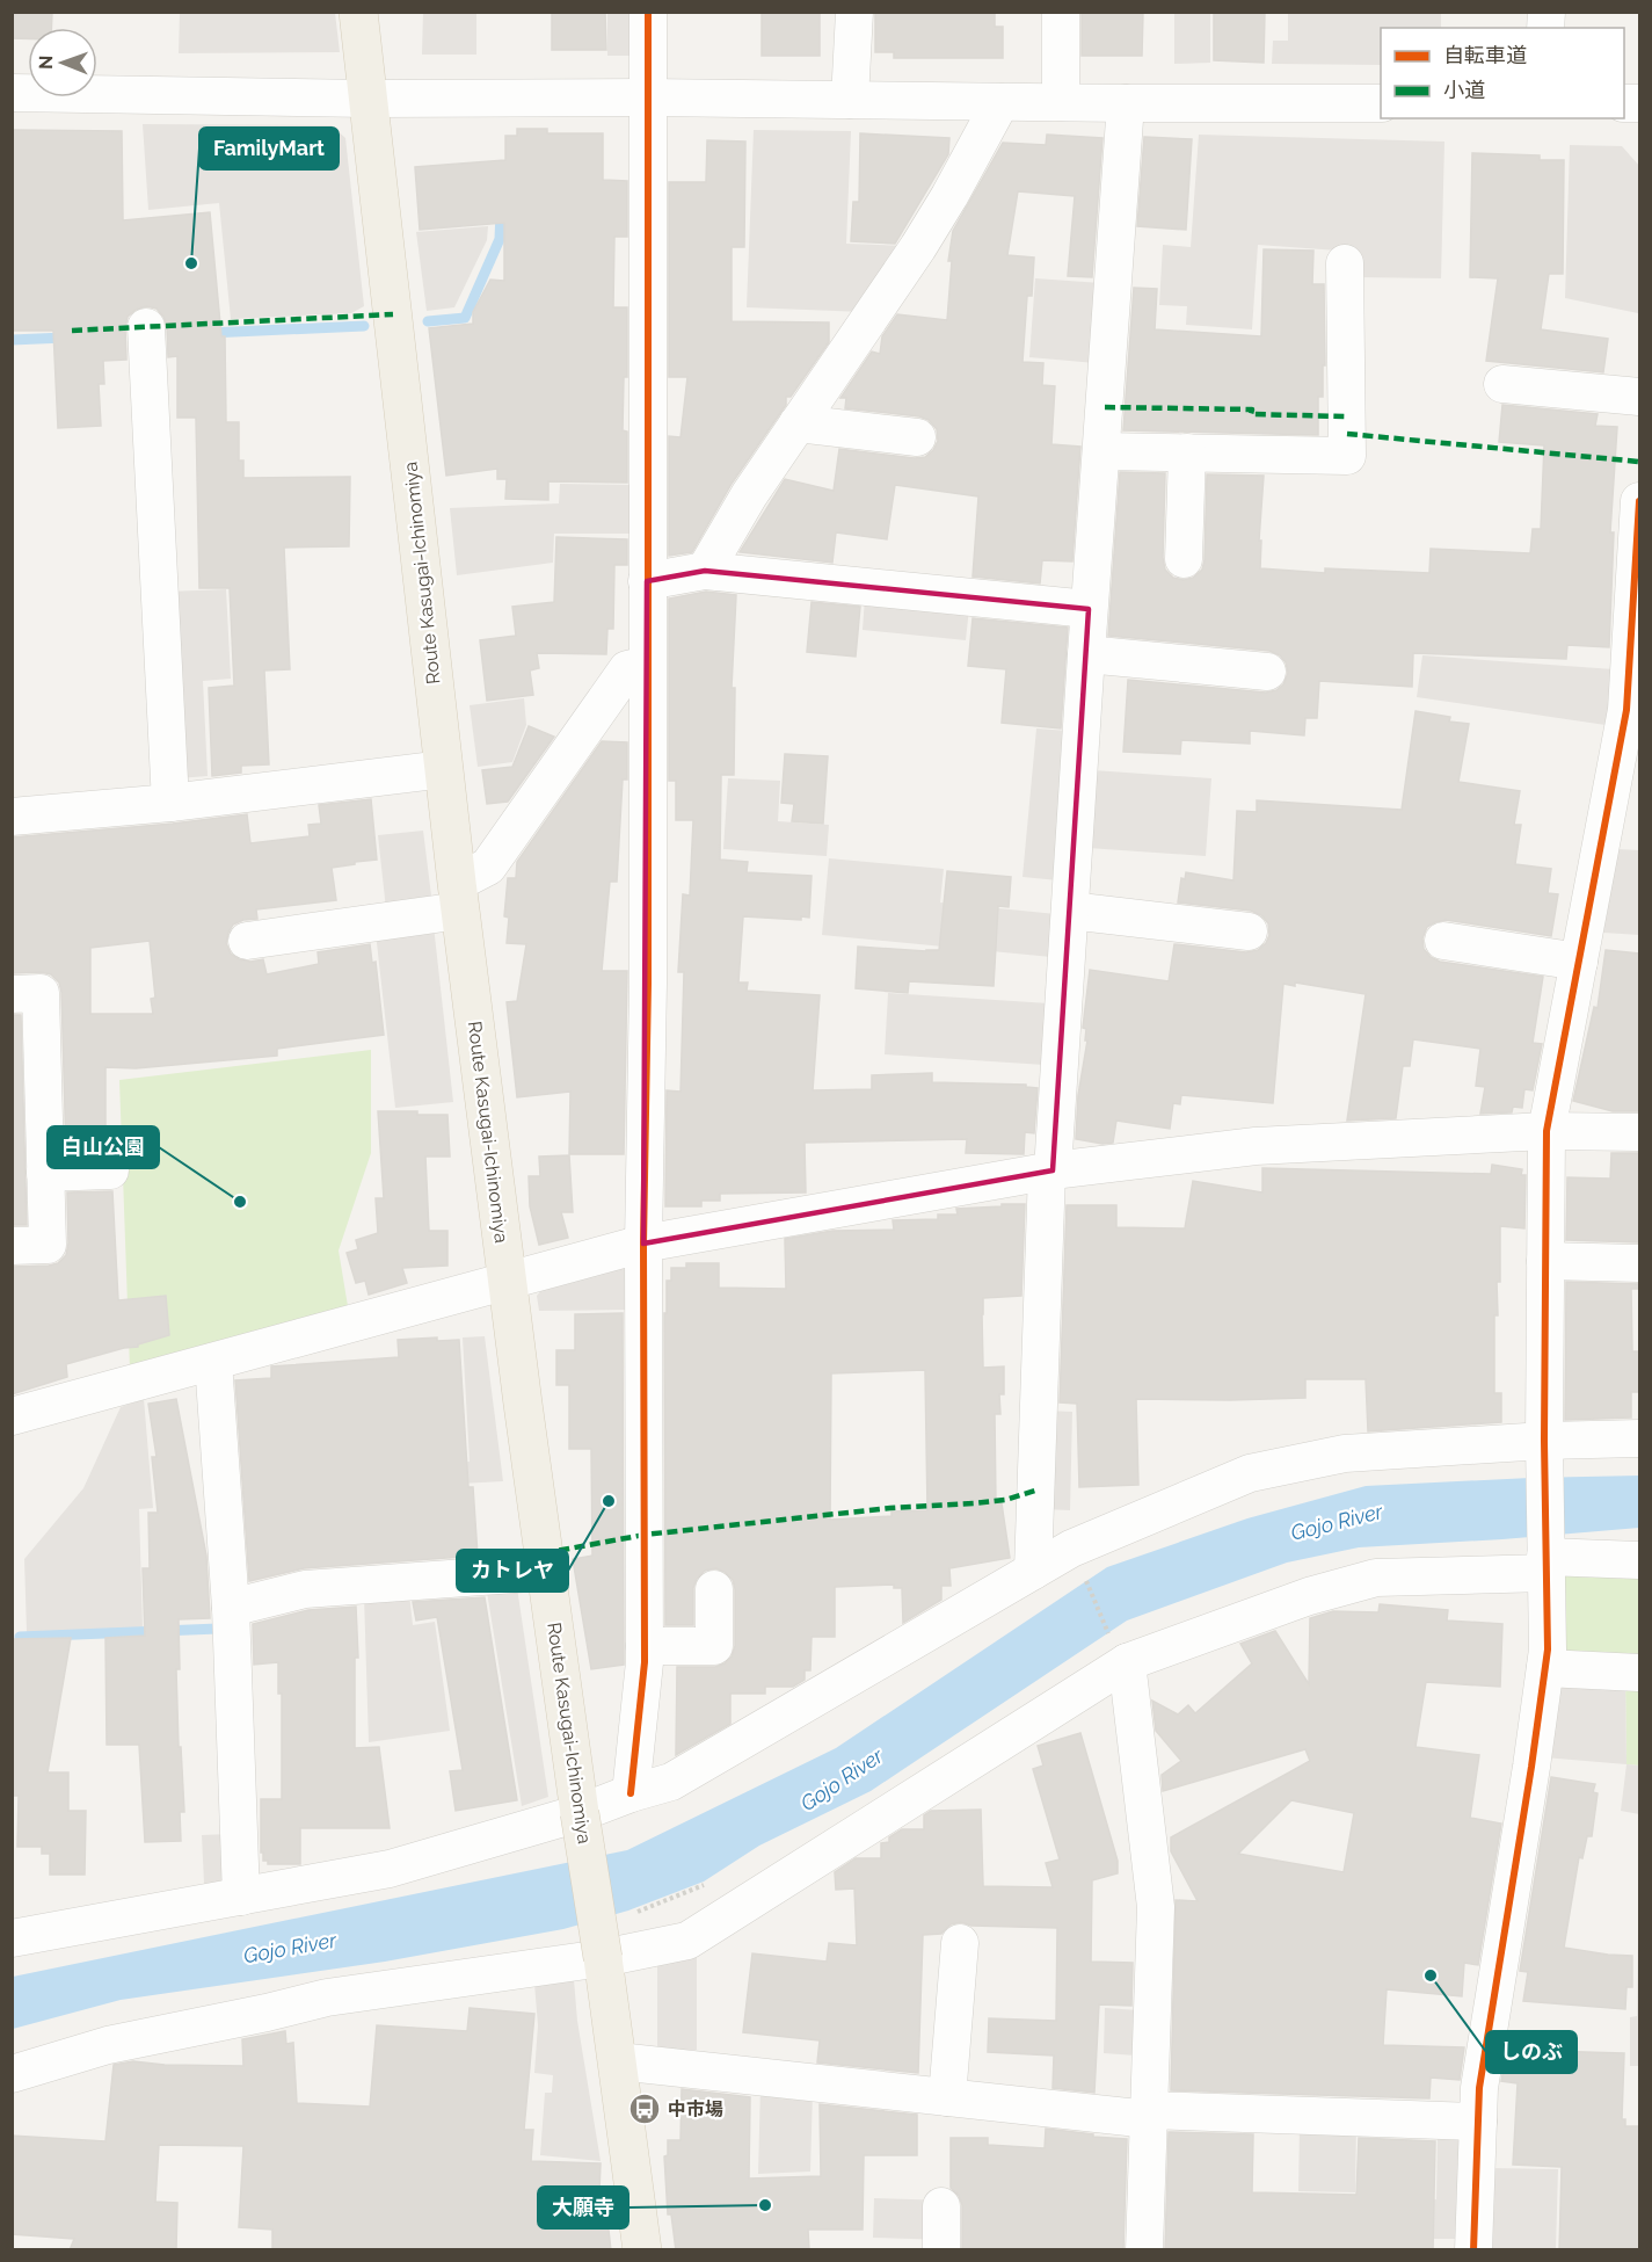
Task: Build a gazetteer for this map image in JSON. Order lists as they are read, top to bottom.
{
  "streets": {
    "main road": ["Route Kasugai-Ichinomiya"]
  },
  "water": ["Gojo River"],
  "places": {
    "other": [
      "FamilyMart",
      "白山公園",
      "カトレヤ",
      "しのぶ",
      "大願寺"
    ],
    "bus stop": ["中市場"]
  },
  "legend": ["自転車道", "小道"],
  "north": "left"
}
